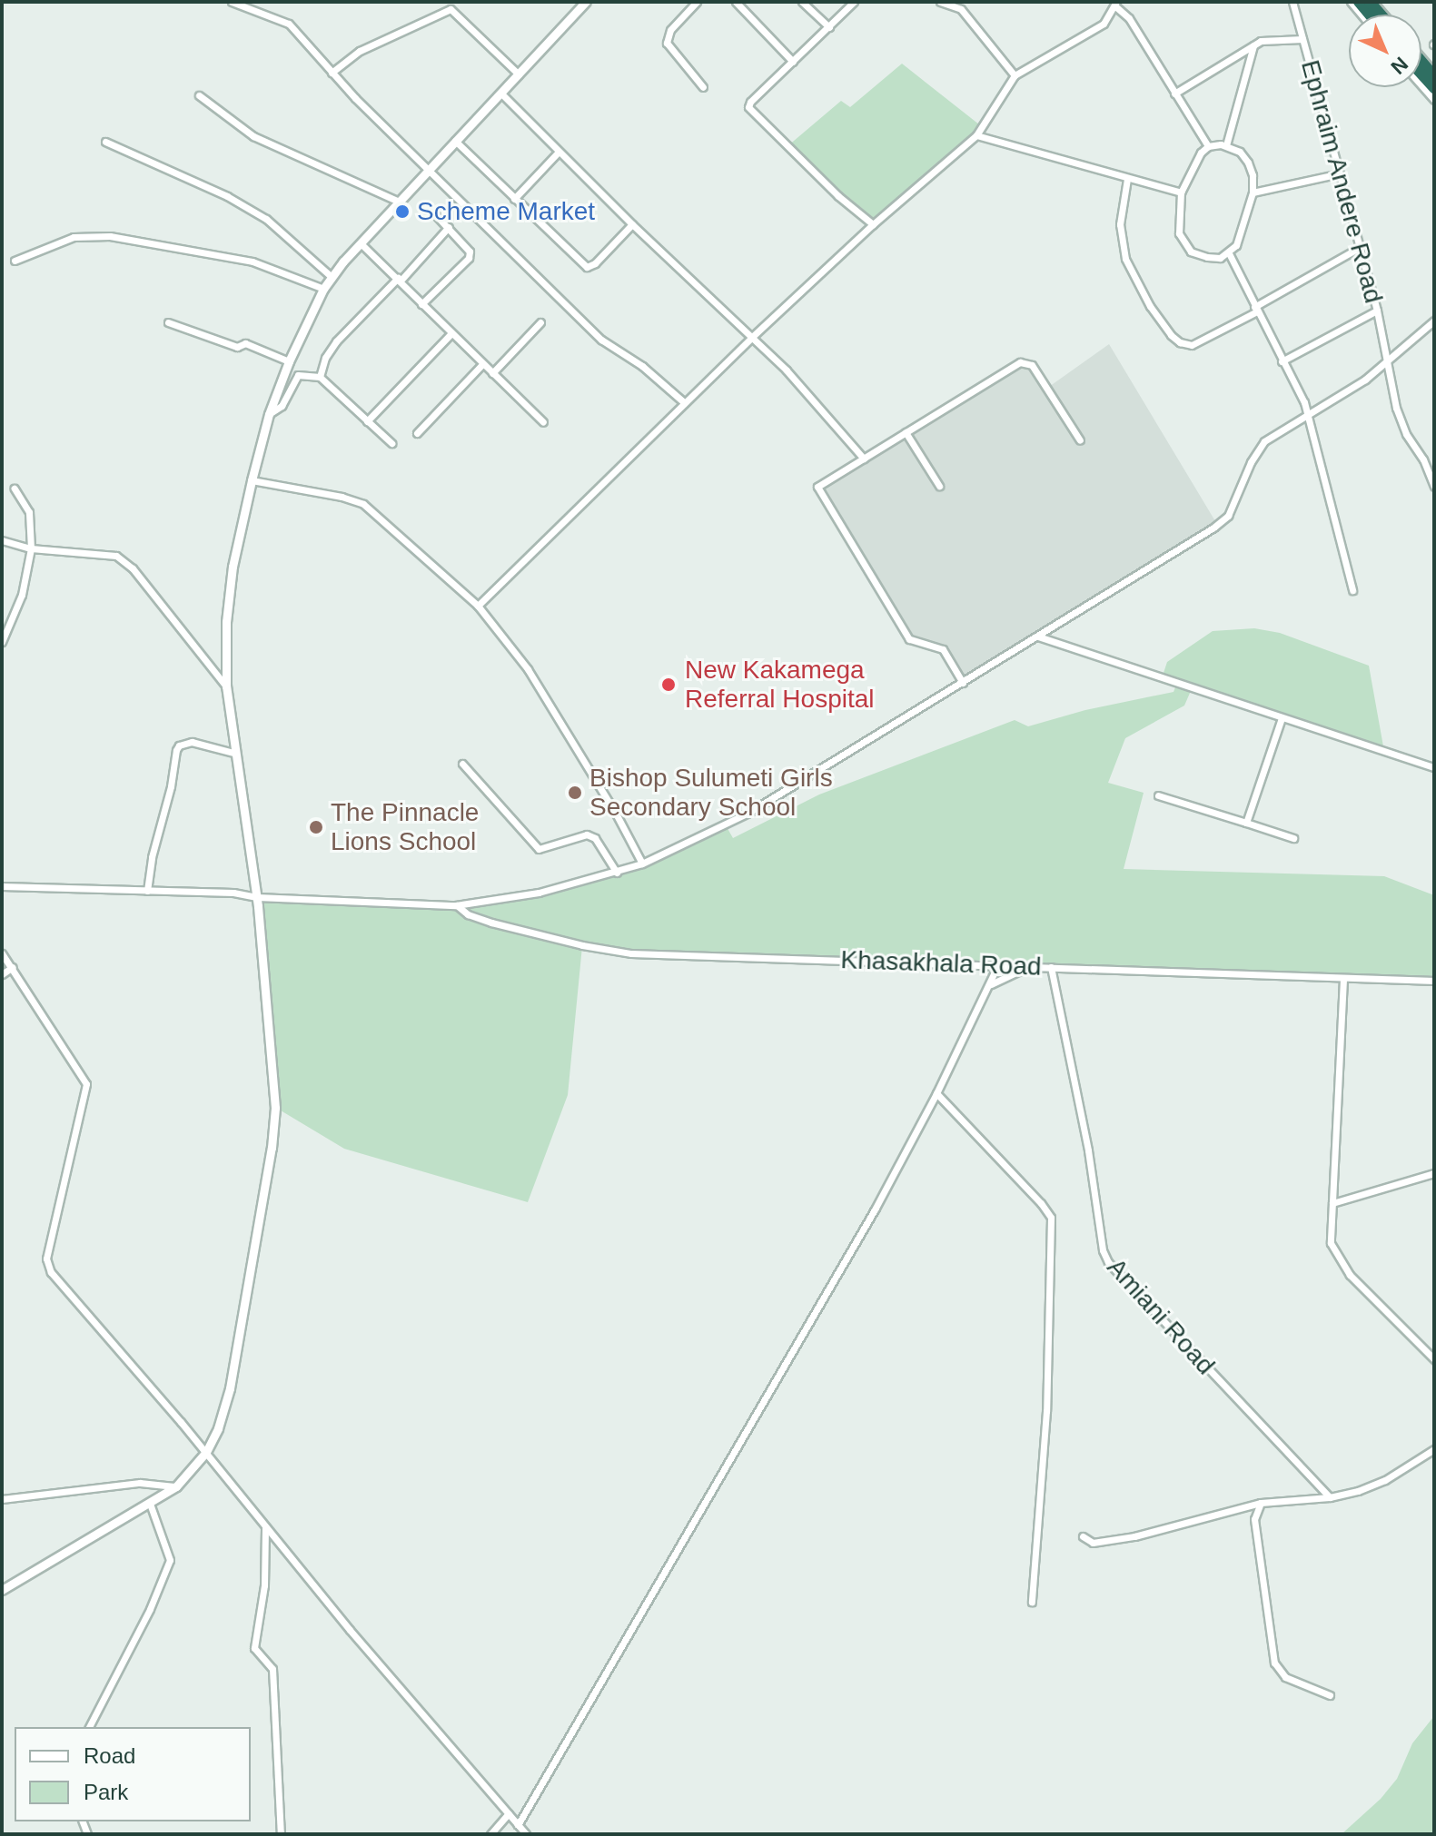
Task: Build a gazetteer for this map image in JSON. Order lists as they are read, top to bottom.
{
  "streets": {
    "street": ["Ephraim Andere Road", "Khasakhala Road", "Amiani Road"]
  },
  "crossings": [
    ["Khasakhala Road", "Amiani Road"]
  ],
  "places": [
    "Scheme Market",
    "New Kakamega Referral Hospital",
    "Bishop Sulumeti Girls Secondary School",
    "The Pinnacle Lions School"
  ],
  "legend": ["Road", "Park"],
  "north": "bottom right"
}
